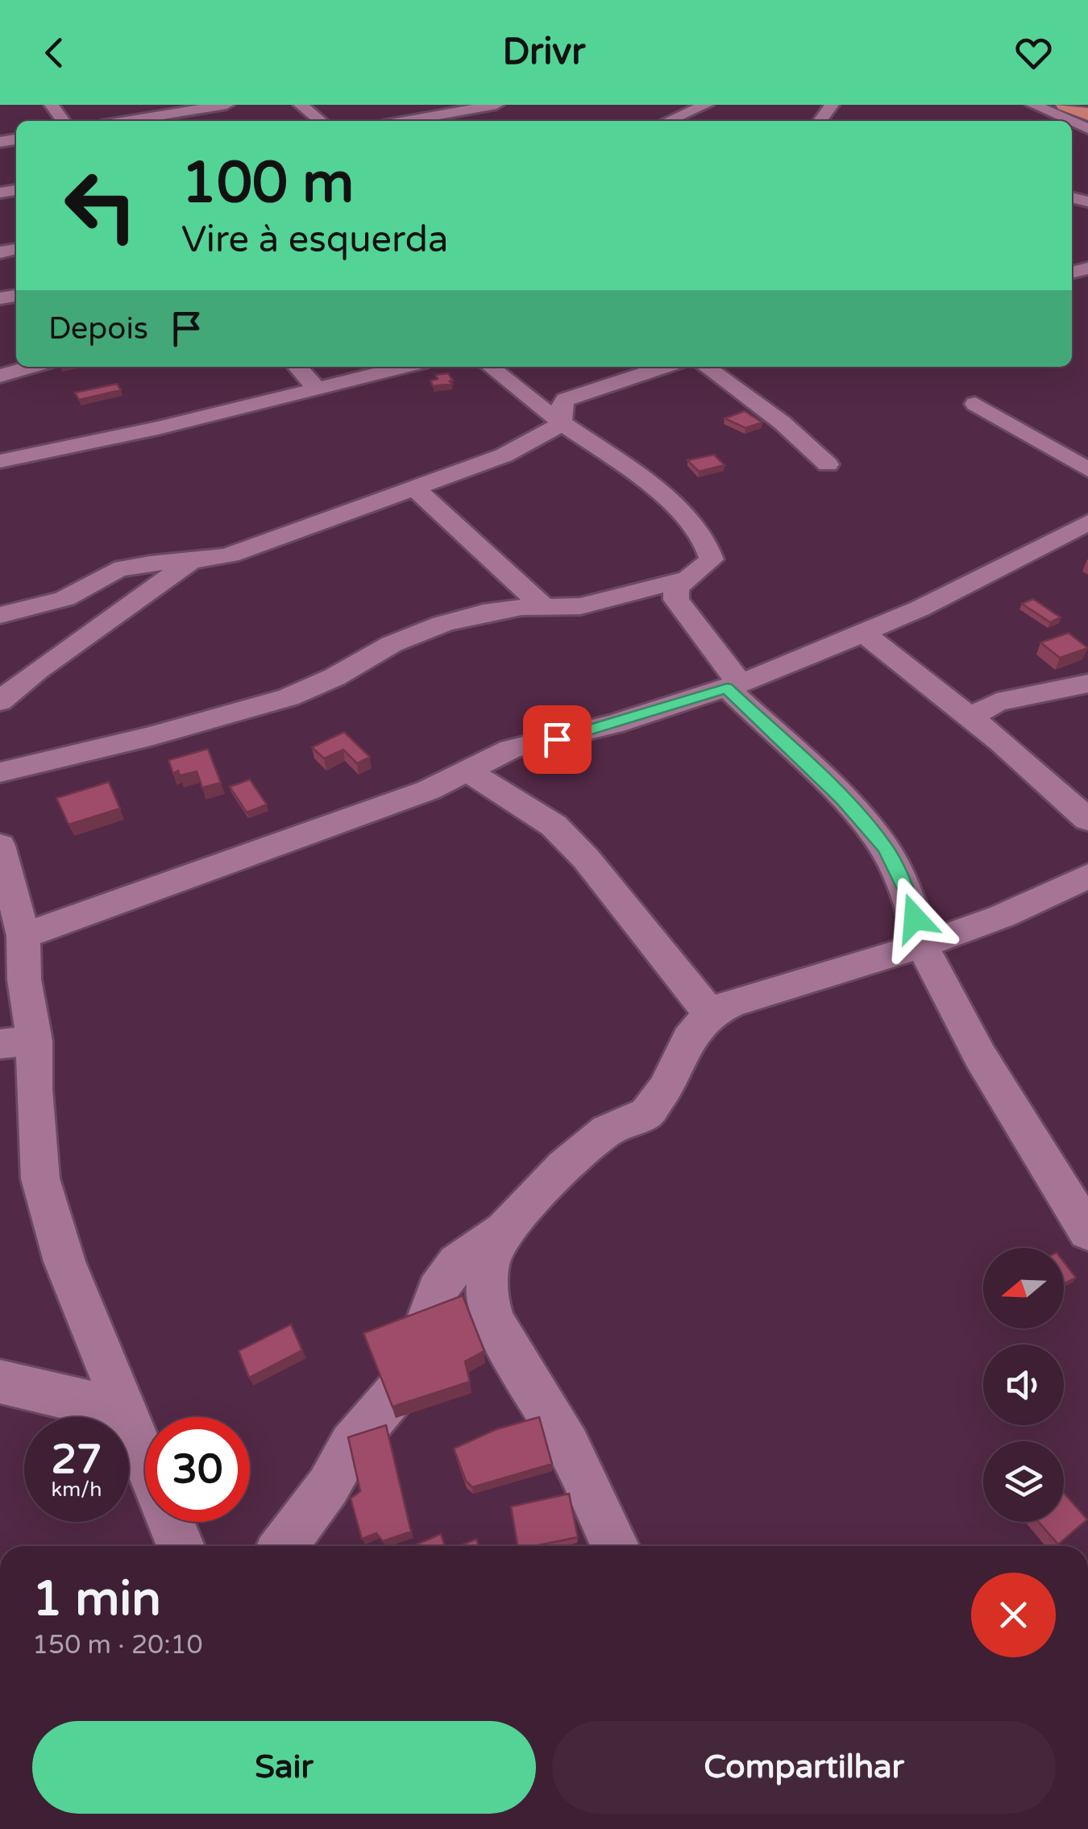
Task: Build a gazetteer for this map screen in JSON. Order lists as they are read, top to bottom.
{
  "north": "left",
  "page": {
    "header": "Drivr",
    "turn": ["100 m", "Vire à esquerda"],
    "then": "Depois",
    "speed": "27 km/h",
    "limit": "30",
    "heading": ["1 min", "150 m · 20:10"],
    "buttons": ["Sair", "Compartilhar"]
  }
}
